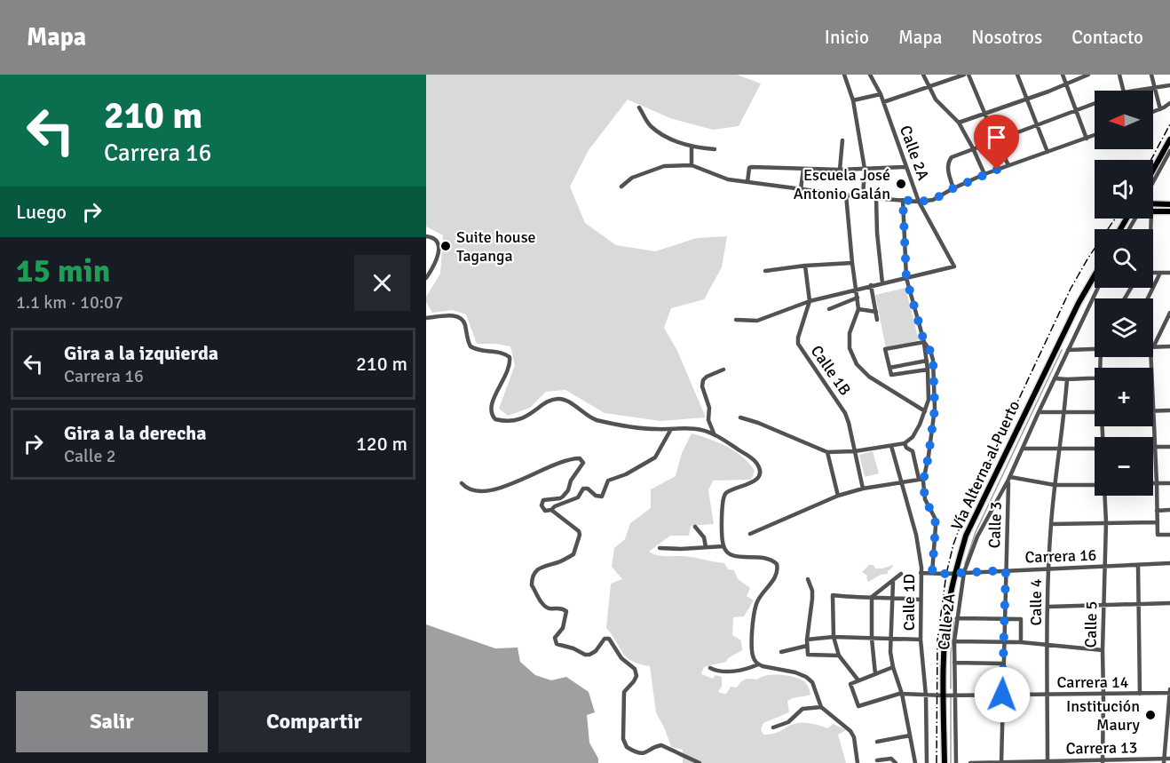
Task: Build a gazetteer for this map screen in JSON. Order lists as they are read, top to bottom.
{
  "streets": {
    "main road": ["Vía Alterna al Puerto"],
    "street": [
      "Calle 2A",
      "Calle 1B",
      "Calle 3",
      "Carrera 16",
      "Calle 1D",
      "Calle 4",
      "Calle 5",
      "Carrera 14",
      "Carrera 13"
    ]
  },
  "crossings": [
    ["Calle 2A", "Vía Alterna al Puerto"],
    ["Calle 2A", "Calle 3"],
    ["Calle 2A", "Carrera 16"],
    ["Calle 2A", "Carrera 14"],
    ["Vía Alterna al Puerto", "Carrera 16"],
    ["Vía Alterna al Puerto", "Carrera 14"],
    ["Calle 3", "Carrera 16"],
    ["Calle 3", "Carrera 14"],
    ["Calle 3", "Carrera 13"],
    ["Carrera 16", "Calle 1D"],
    ["Carrera 16", "Calle 4"],
    ["Carrera 16", "Calle 5"],
    ["Calle 1D", "Carrera 14"],
    ["Calle 4", "Carrera 14"],
    ["Calle 4", "Carrera 13"],
    ["Calle 5", "Carrera 14"],
    ["Calle 5", "Carrera 13"]
  ],
  "places": ["Escuela José Antonio Galán", "Suite house Taganga", "Institución Maury"],
  "north": "left",
  "page": {
    "header": "Mapa",
    "nav": [
      "Inicio",
      "Mapa",
      "Nosotros",
      "Contacto"
    ],
    "turn": ["210 m", "Carrera 16"],
    "map_buttons": ["+", "−"],
    "then": "Luego",
    "heading": ["15 min", "1.1 km · 10:07"],
    "list": [
      {
        "name": "Gira a la izquierda",
        "note": "Carrera 16",
        "value": "210 m"
      },
      {
        "name": "Gira a la derecha",
        "note": "Calle 2",
        "value": "120 m"
      }
    ],
    "buttons": ["Salir", "Compartir"]
  }
}
